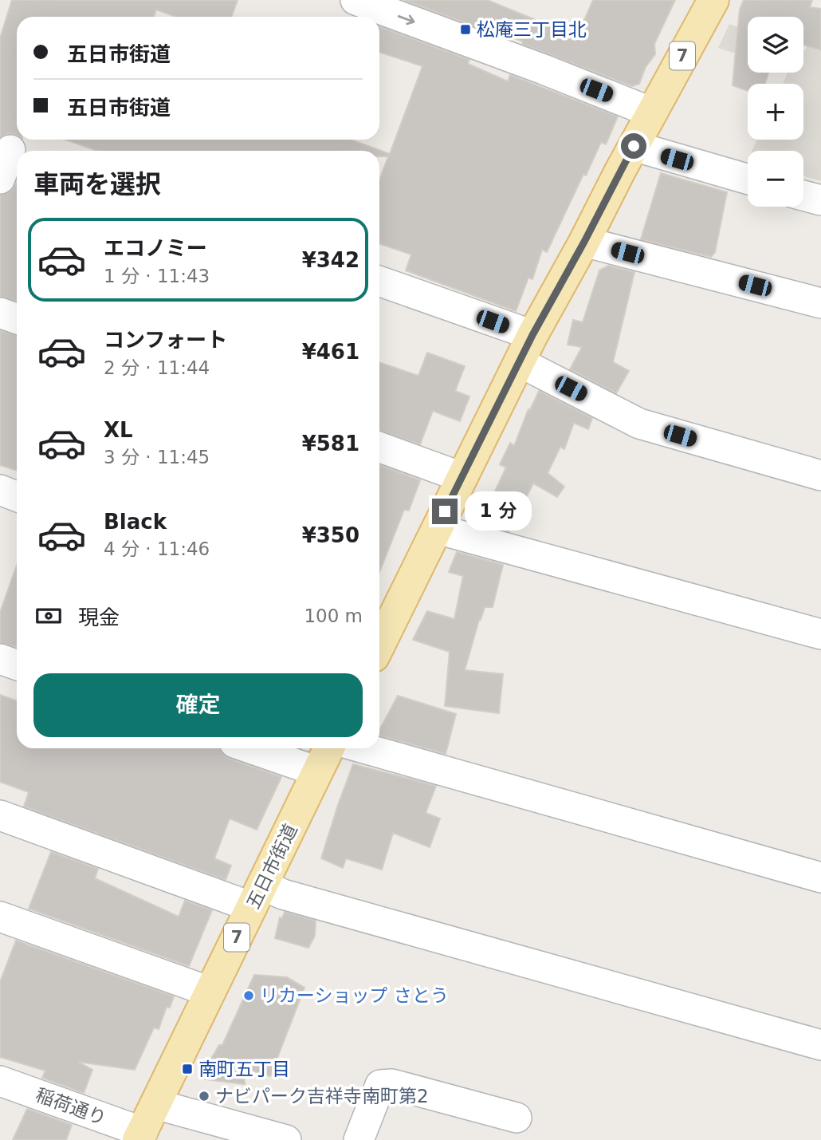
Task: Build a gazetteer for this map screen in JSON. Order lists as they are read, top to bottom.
{
  "streets": {
    "main road": ["7", "五日市街道"],
    "street": ["稲荷通り"]
  },
  "crossings": [
    ["五日市街道", "稲荷通り"]
  ],
  "places": {
    "transit": ["松庵三丁目北", "南町五丁目"],
    "other": ["リカーショップ さとう", "ナビパーク吉祥寺南町第2"]
  },
  "page": {
    "map_buttons": ["+", "−"],
    "banner": ["五日市街道", "五日市街道"],
    "heading": "車両を選択",
    "list": [
      {
        "name": "エコノミー",
        "note": "1 分 · 11:43",
        "value": "¥342"
      },
      {
        "name": "コンフォート",
        "note": "2 分 · 11:44",
        "value": "¥461"
      },
      {
        "name": "XL",
        "note": "3 分 · 11:45",
        "value": "¥581"
      },
      {
        "name": "Black",
        "note": "4 分 · 11:46",
        "value": "¥350"
      }
    ],
    "bubble": "1 分",
    "pay": ["現金", "100 m"],
    "buttons": "確定"
  }
}
